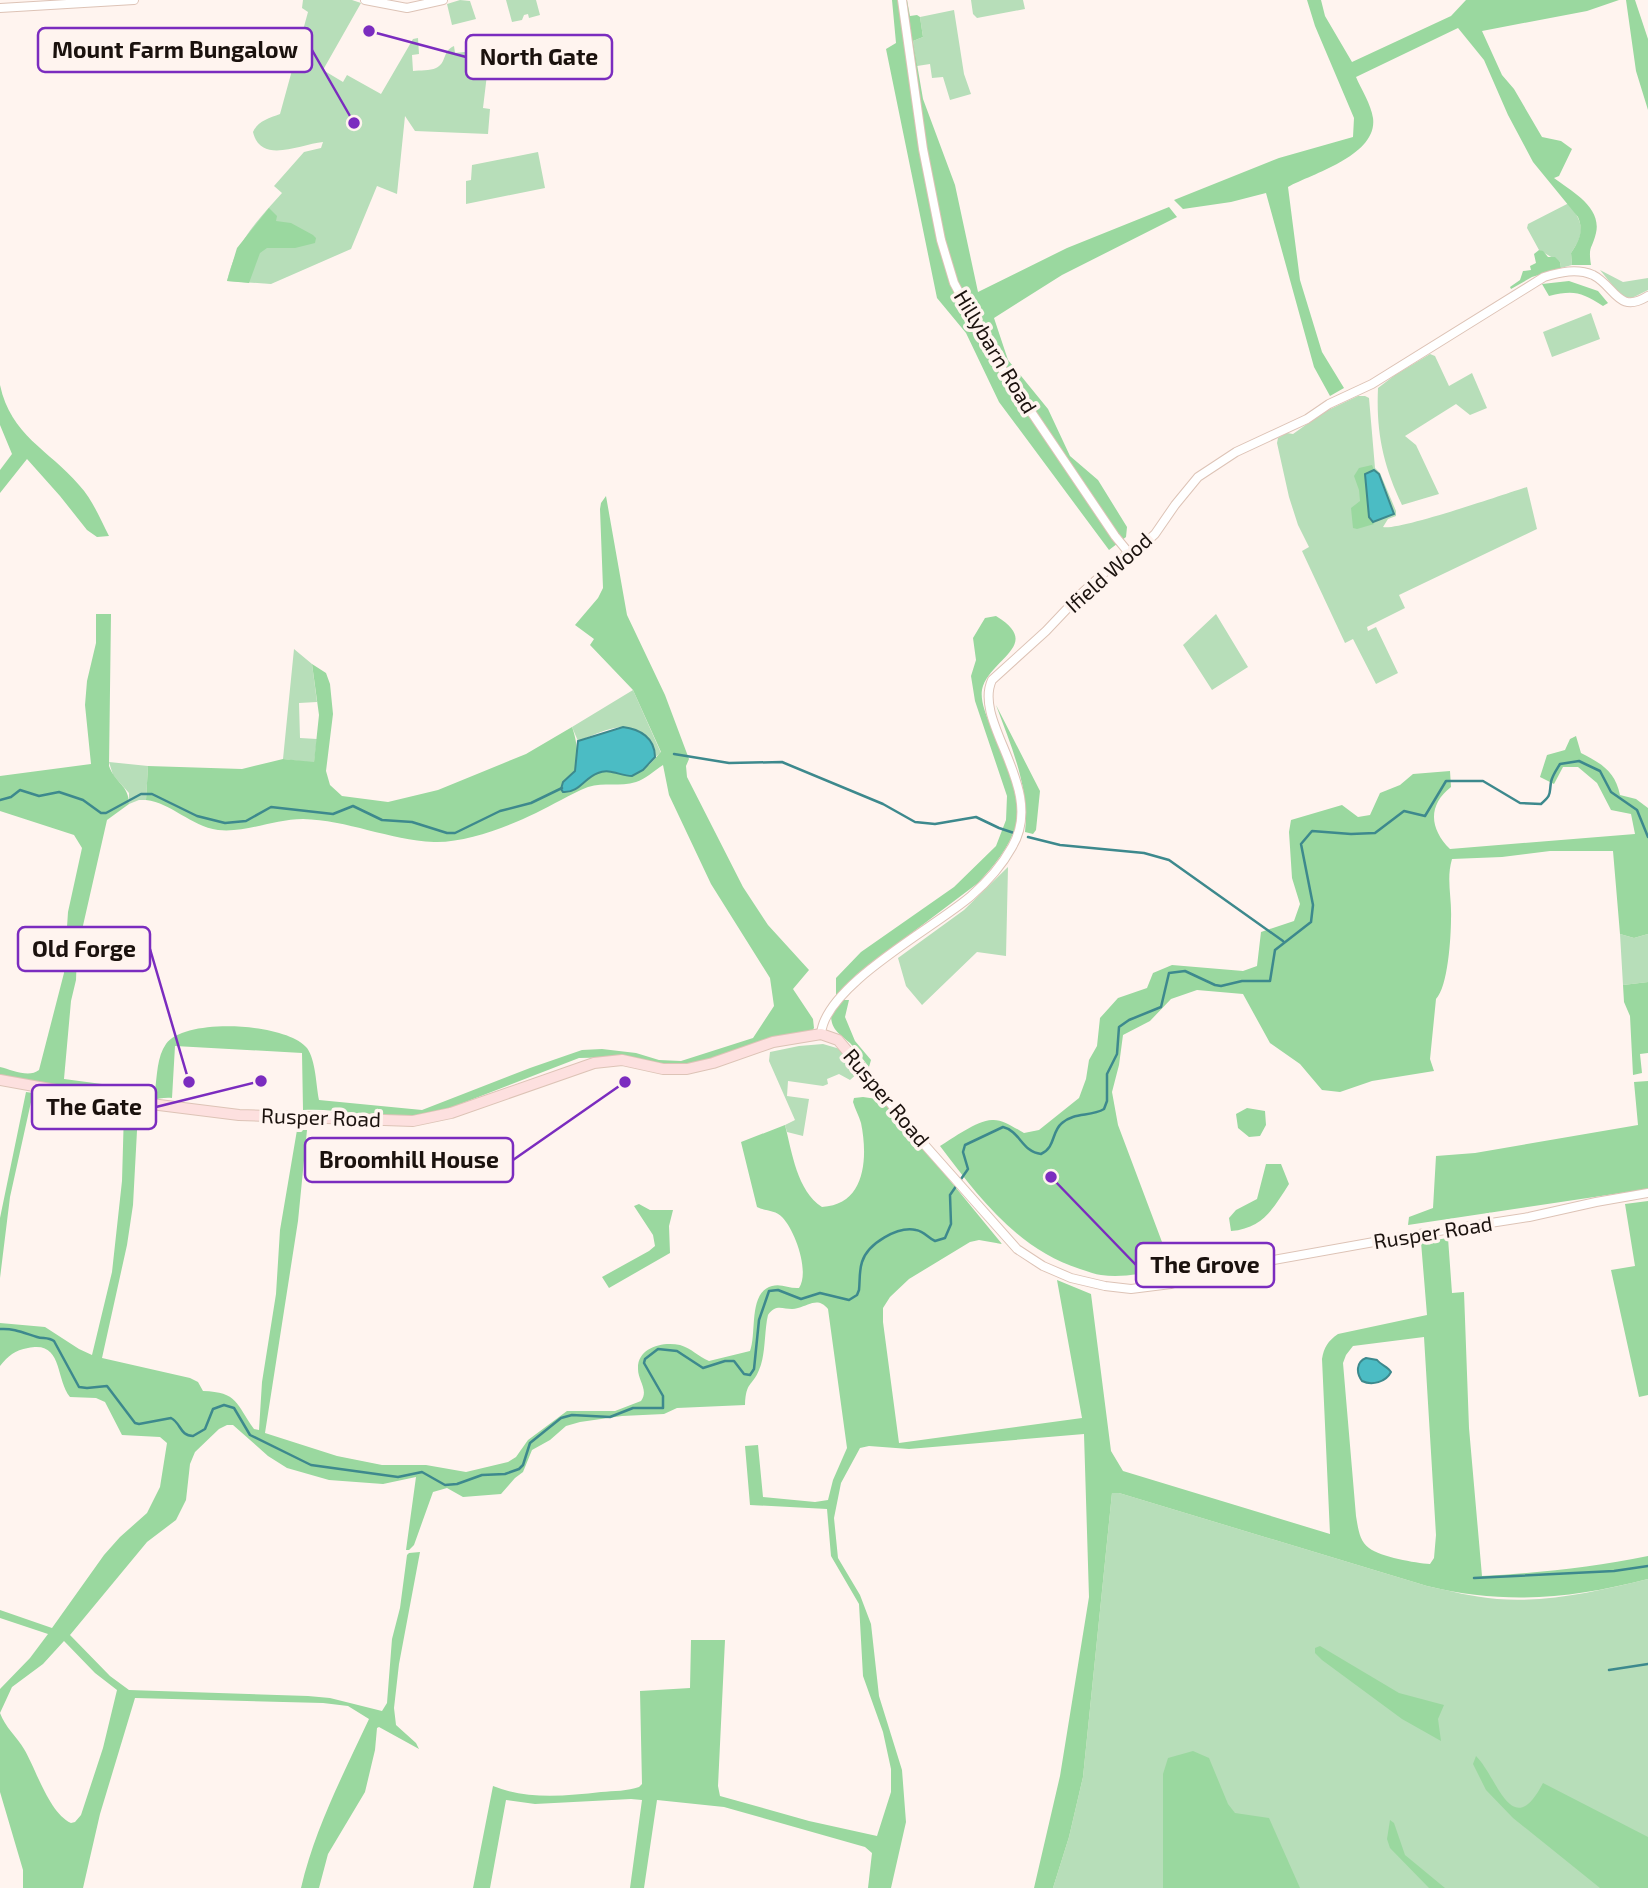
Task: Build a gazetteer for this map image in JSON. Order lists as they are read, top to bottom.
{
  "streets": {
    "street": ["Hillybarn Road", "Ifield Wood", "Rusper Road"]
  },
  "crossings": [
    ["Hillybarn Road", "Ifield Wood"],
    ["Ifield Wood", "Rusper Road"]
  ],
  "places": [
    "North Gate",
    "Mount Farm Bungalow",
    "The Gate",
    "Old Forge",
    "Broomhill House",
    "The Grove"
  ]
}
